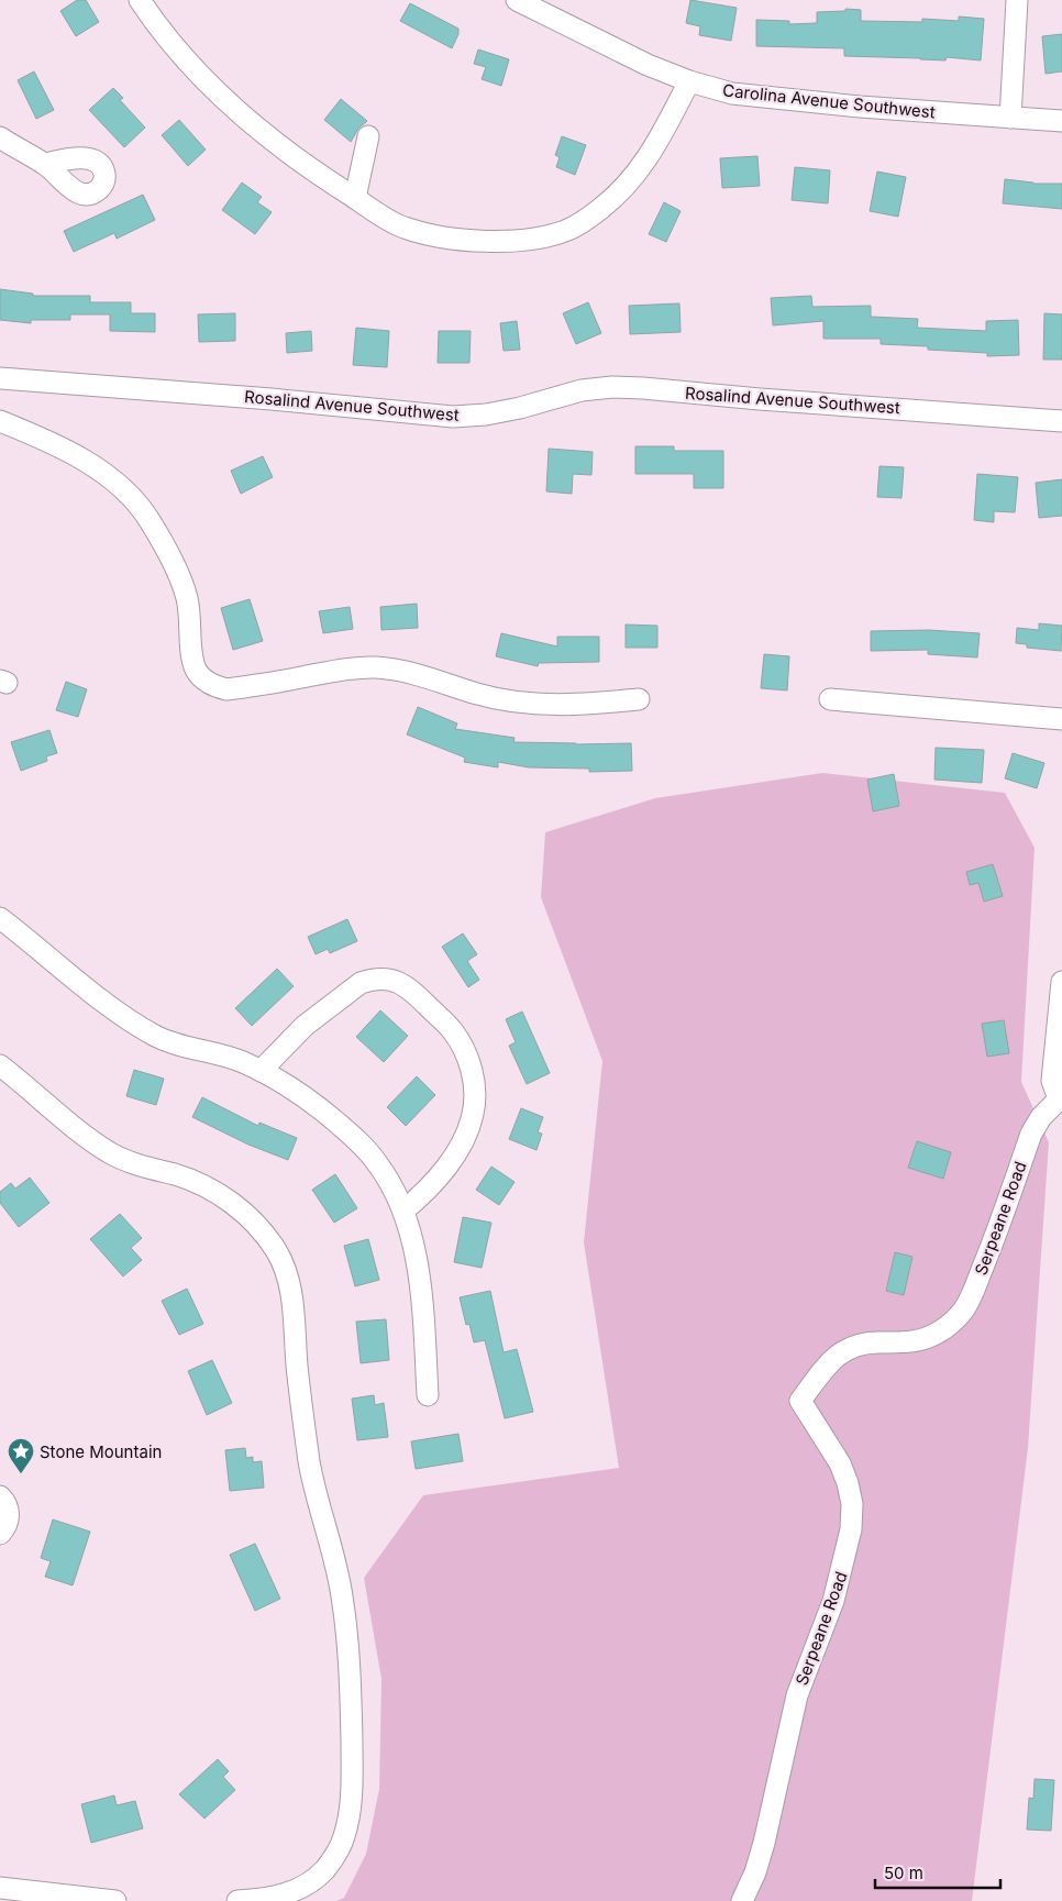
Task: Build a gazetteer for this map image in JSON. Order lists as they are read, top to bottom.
{
  "streets": {
    "street": ["Carolina Avenue Southwest", "Rosalind Avenue Southwest", "Serpeane Road"]
  },
  "places": {
    "place": ["Stone Mountain"]
  },
  "scale_bar": "50 m"
}
